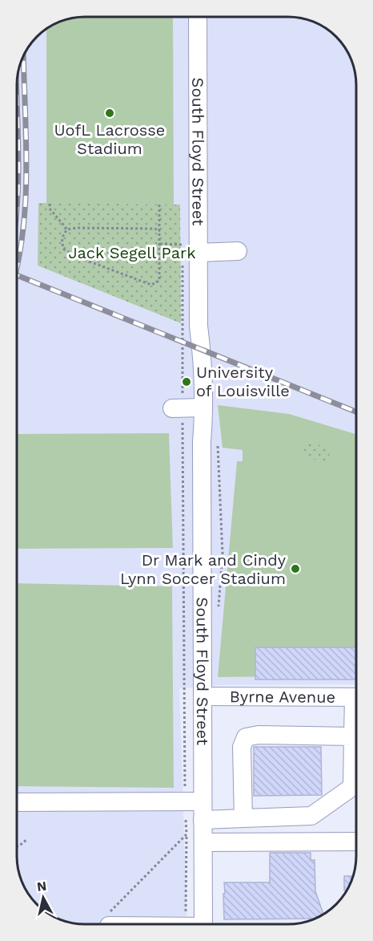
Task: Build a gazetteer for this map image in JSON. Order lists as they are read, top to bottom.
{
  "streets": {
    "street": ["South Floyd Street", "Byrne Avenue"]
  },
  "crossings": [
    ["South Floyd Street", "Byrne Avenue"]
  ],
  "parks": ["Jack Segell Park"],
  "places": ["UofL Lacrosse Stadium", "University of Louisville", "Dr Mark and Cindy Lynn Soccer Stadium"],
  "north": "top"
}
